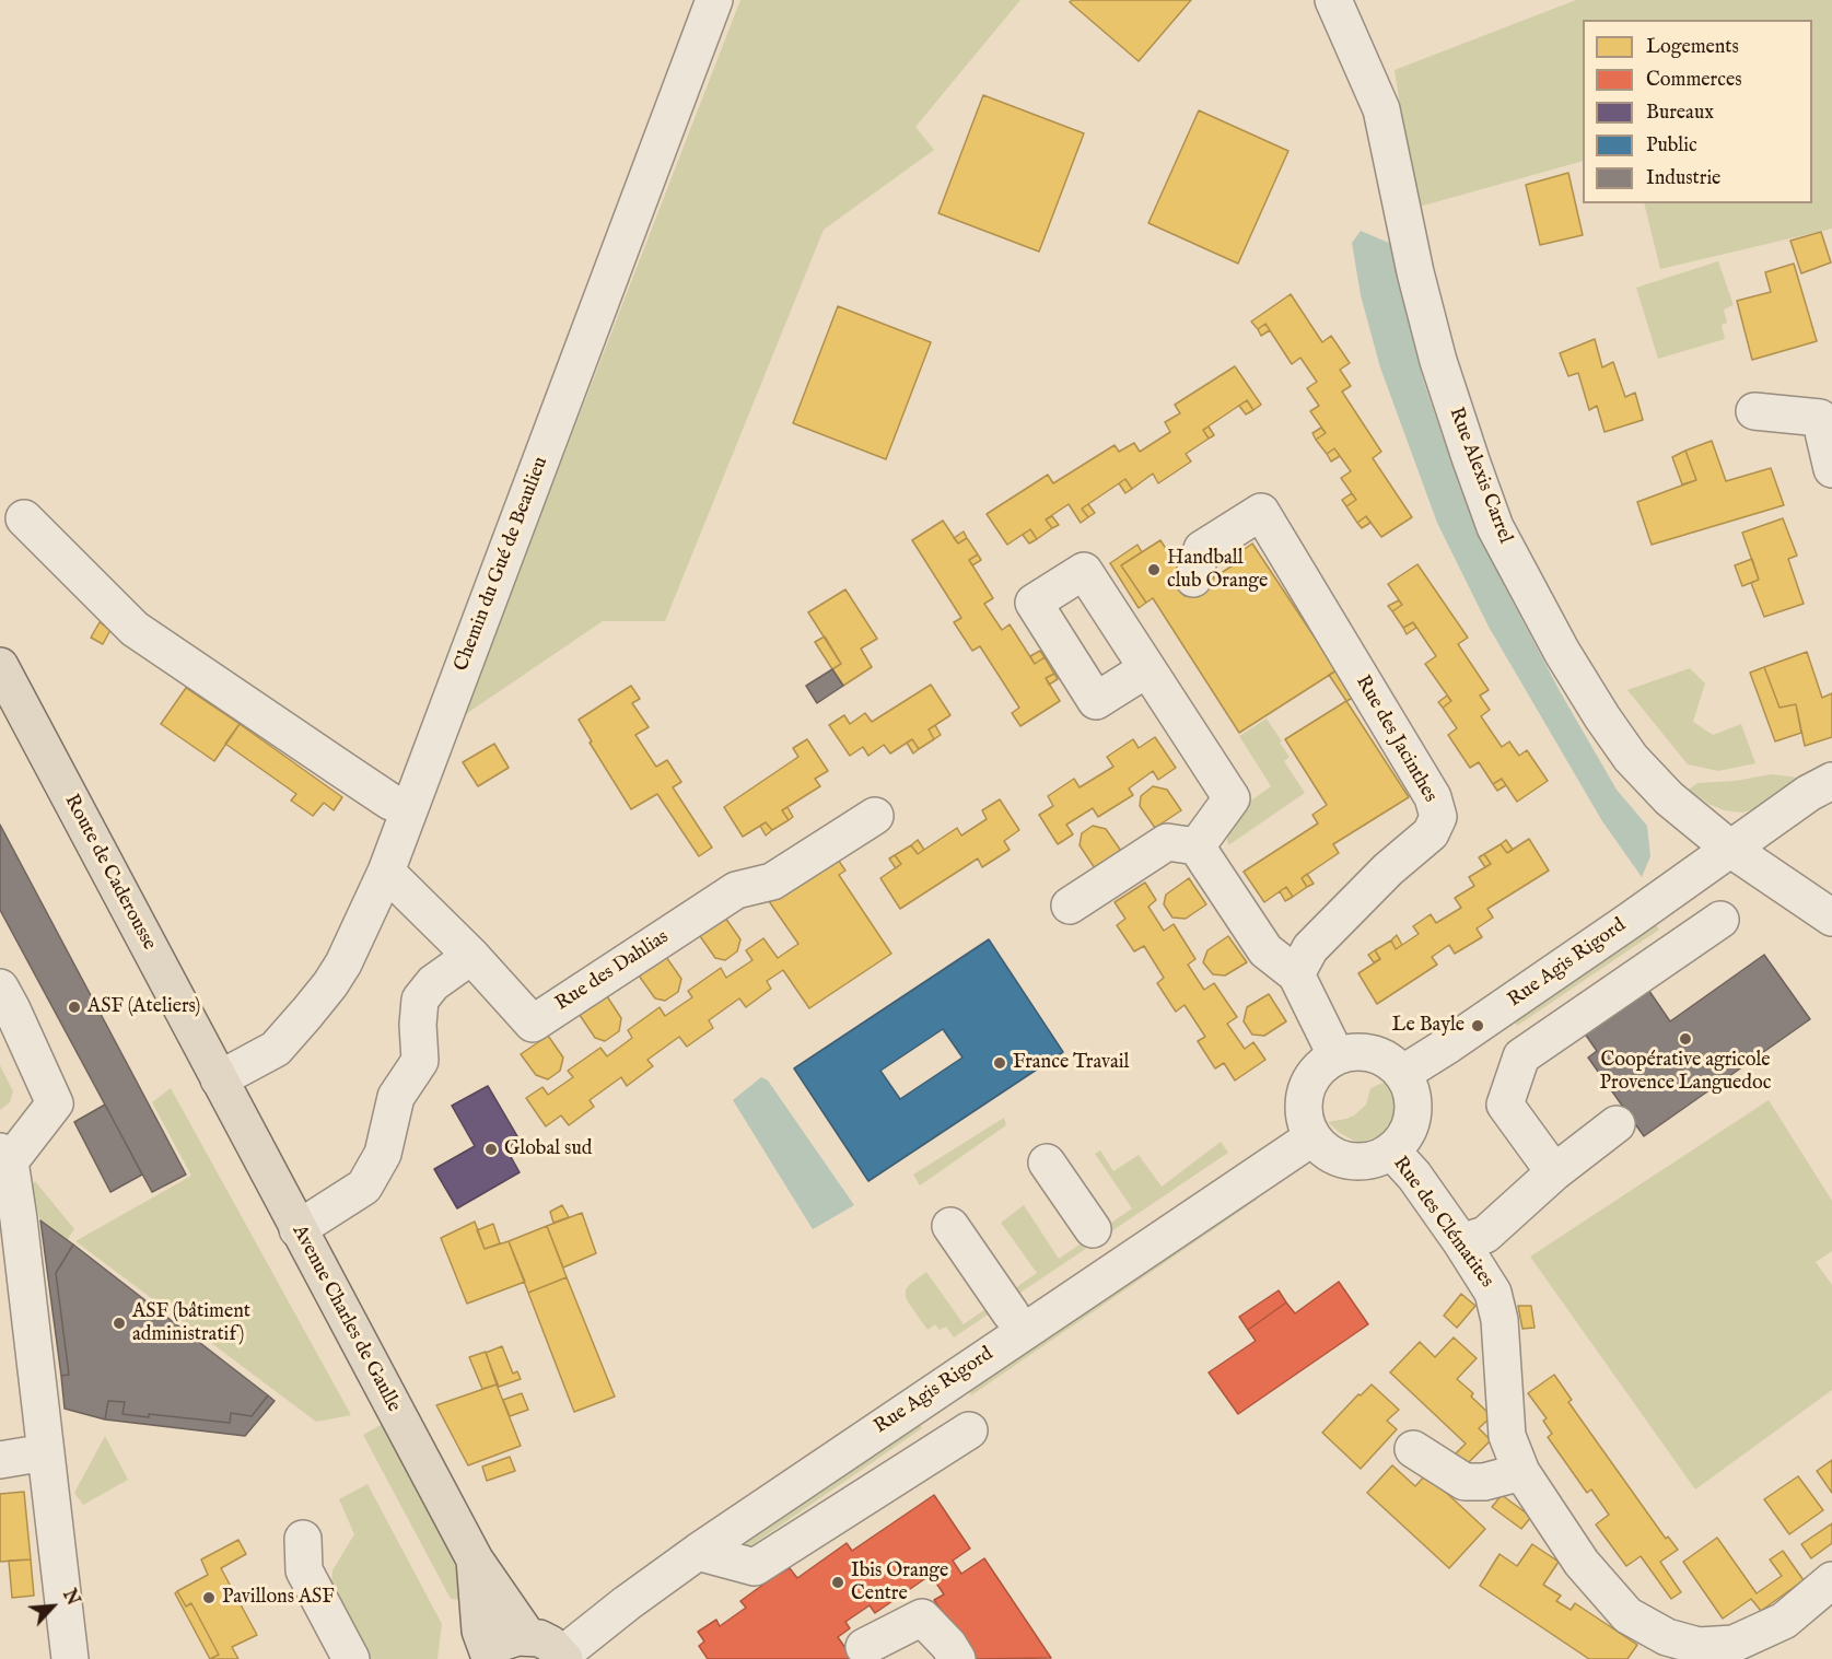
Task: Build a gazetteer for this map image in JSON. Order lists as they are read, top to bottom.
{
  "streets": {
    "main road": ["Route de Caderousse", "Avenue Charles de Gaulle"],
    "street": [
      "Rue Alexis Carrel",
      "Chemin du Gué de Beaulieu",
      "Rue des Jacinthes",
      "Rue Agis Rigord",
      "Rue des Dahlias",
      "Rue des Clématites"
    ]
  },
  "crossings": [
    ["Rue Alexis Carrel", "Rue Agis Rigord"],
    ["Chemin du Gué de Beaulieu", "Route de Caderousse"],
    ["Chemin du Gué de Beaulieu", "Rue des Dahlias"],
    ["Chemin du Gué de Beaulieu", "Avenue Charles de Gaulle"],
    ["Route de Caderousse", "Avenue Charles de Gaulle"],
    ["Rue Agis Rigord", "Rue des Clématites"]
  ],
  "places": [
    "Handball club Orange",
    "ASF (Ateliers)",
    "Le Bayle",
    "Coopérative agricole Provence Languedoc",
    "France Travail",
    "Global sud",
    "ASF (bâtiment administratif)",
    "Ibis Orange Centre",
    "Pavillons ASF"
  ],
  "legend": [
    "Logements",
    "Commerces",
    "Bureaux",
    "Public",
    "Industrie"
  ],
  "north": "top right"
}
